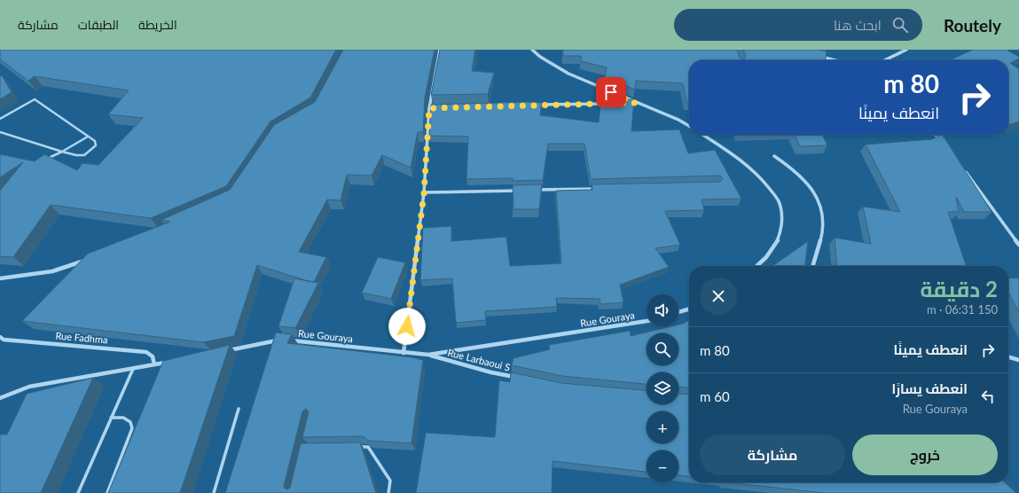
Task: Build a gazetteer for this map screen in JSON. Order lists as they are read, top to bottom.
{
  "streets": {
    "street": ["Rue Gouraya", "Rue Fadhma", "Rue Larbaoui S"]
  },
  "crossings": [
    ["Rue Gouraya", "Rue Larbaoui S"]
  ],
  "page": {
    "header": "Routely",
    "search": "ابحث هنا",
    "nav": ["الخريطة", "الطبقات", "مشاركة"],
    "turn": ["80 m", "انعطف يمينًا"],
    "heading": ["2 دقيقة", "150 m · 06:31"],
    "map_buttons": ["+", "−"],
    "list": [
      {
        "name": "انعطف يمينًا",
        "value": "80 m"
      },
      {
        "name": "انعطف يسارًا",
        "note": "Rue Gouraya",
        "value": "60 m"
      }
    ],
    "buttons": ["خروج", "مشاركة"]
  }
}
